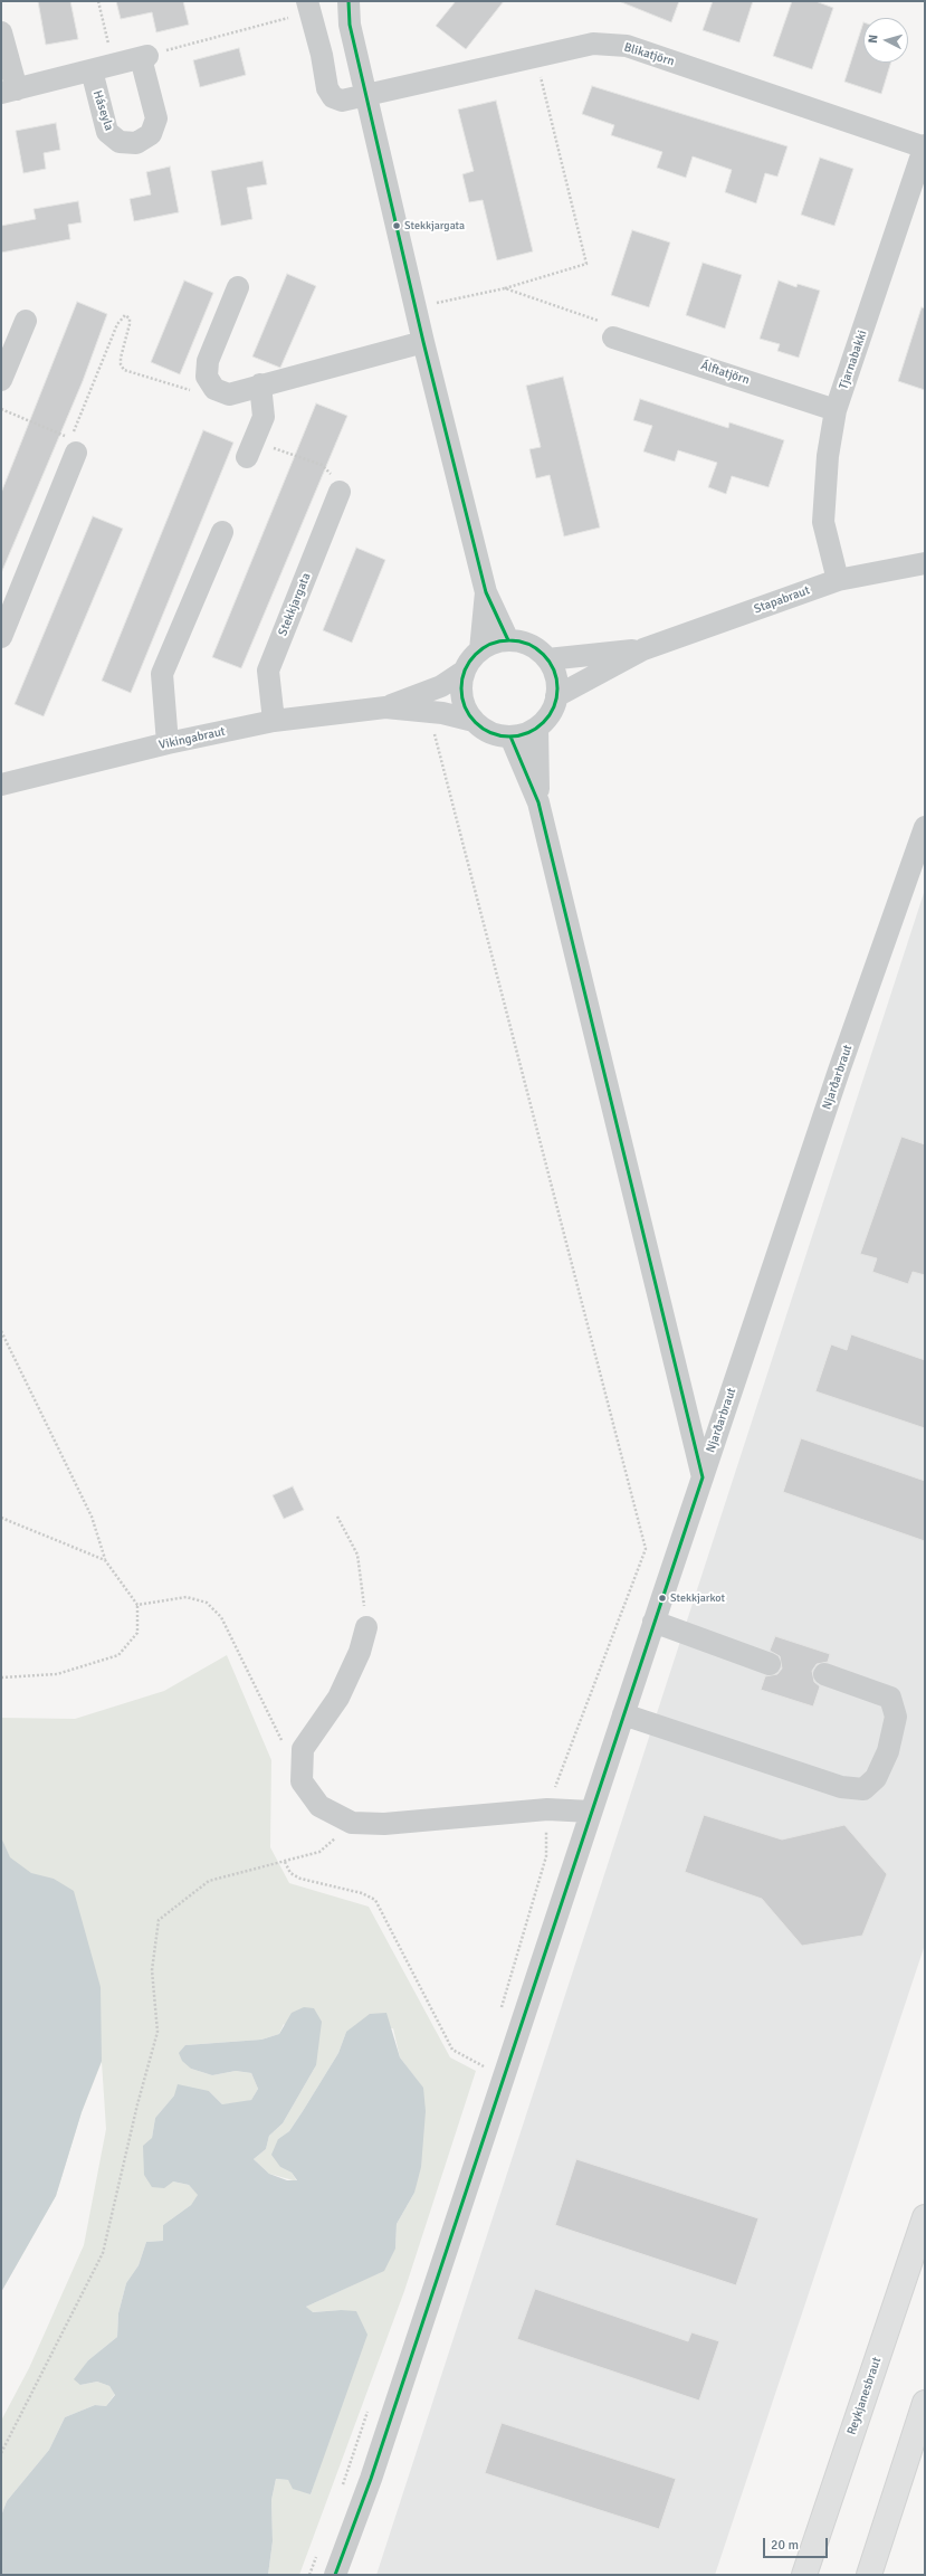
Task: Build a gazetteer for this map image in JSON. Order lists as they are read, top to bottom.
{
  "streets": {
    "highway": ["Reykjanesbraut"],
    "street": [
      "Blikatjörn",
      "Háseyla",
      "Tjarnabakki",
      "Álftatjörn",
      "Stapabraut",
      "Stekkjargata",
      "Vikingabraut",
      "Njarðarbraut"
    ]
  },
  "crossings": [
    ["Blikatjörn", "Tjarnabakki"],
    ["Tjarnabakki", "Álftatjörn"],
    ["Tjarnabakki", "Stapabraut"],
    ["Stapabraut", "Vikingabraut"],
    ["Stekkjargata", "Vikingabraut"]
  ],
  "places": ["Stekkjargata", "Stekkjarkot"],
  "scale_bar": "20 m",
  "north": "left"
}
